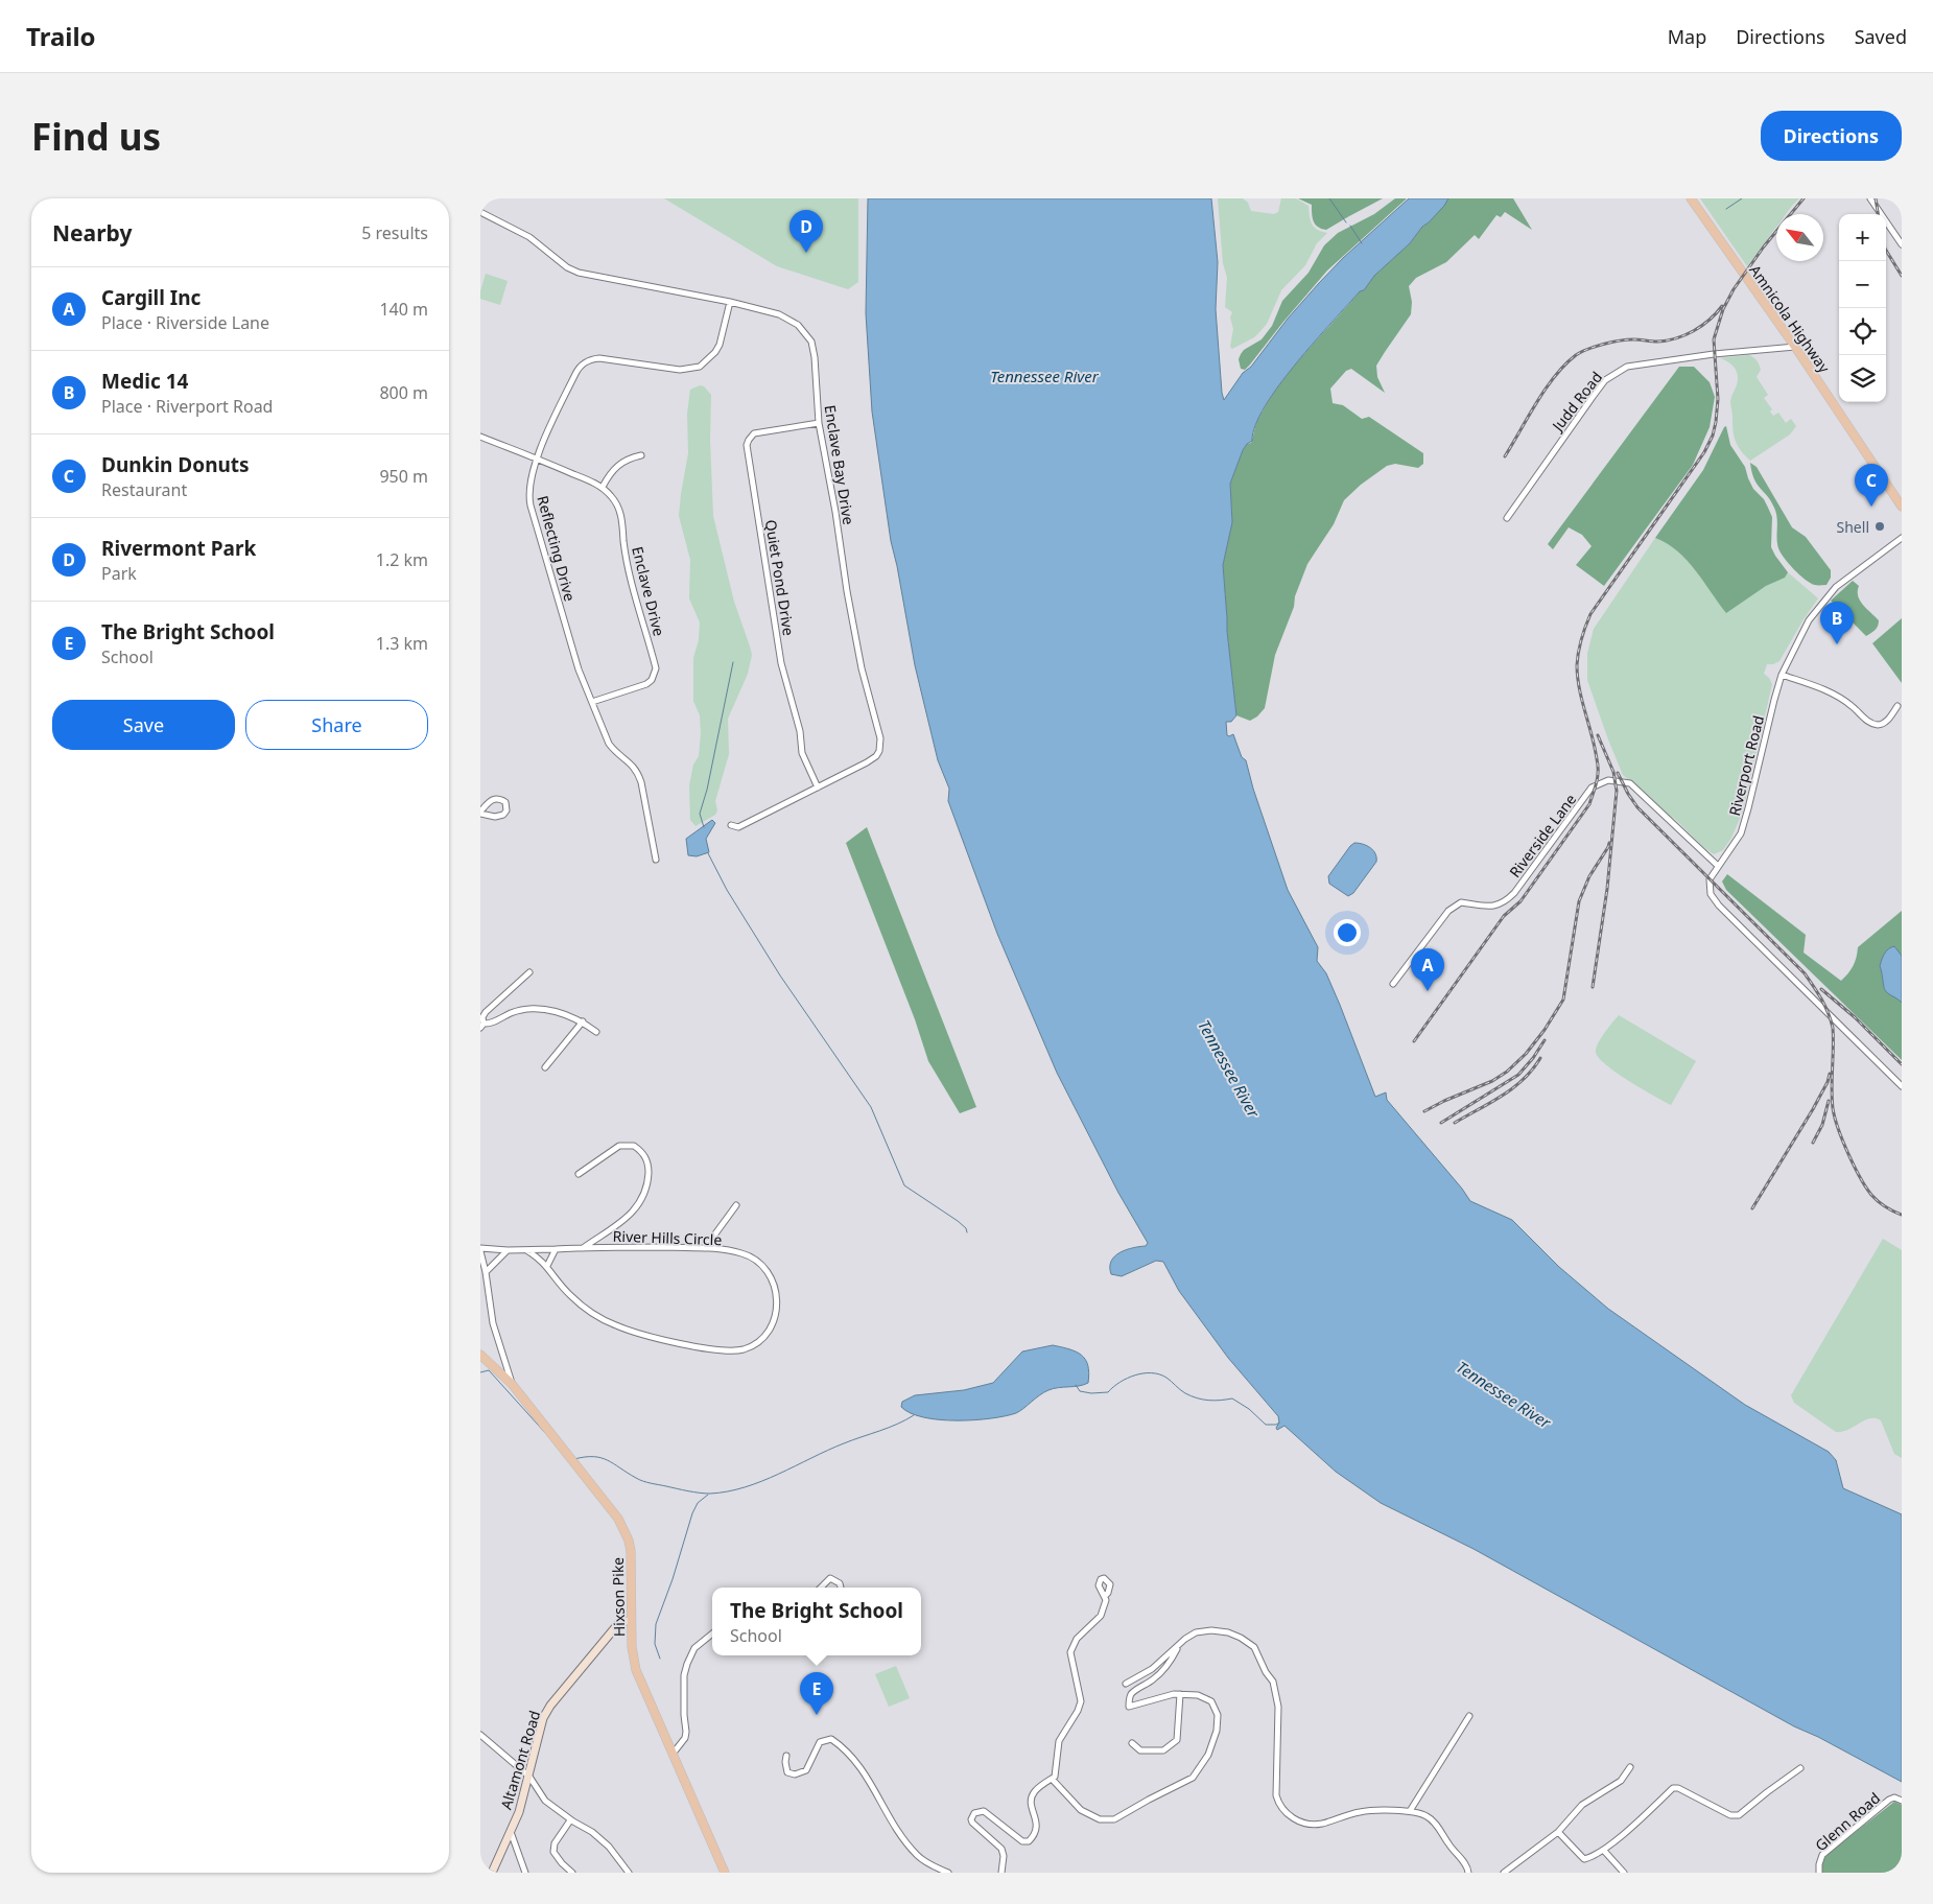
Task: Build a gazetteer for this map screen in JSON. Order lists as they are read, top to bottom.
{
  "streets": {
    "main road": ["Amnicola Highway", "Hixson Pike"],
    "street": [
      "Judd Road",
      "Enclave Bay Drive",
      "Reflecting Drive",
      "Quiet Pond Drive",
      "Enclave Drive",
      "Riverport Road",
      "Riverside Lane",
      "River Hills Circle",
      "Altamont Road",
      "Glenn Road"
    ]
  },
  "crossings": [
    ["Amnicola Highway", "Judd Road"],
    ["Enclave Bay Drive", "Reflecting Drive"],
    ["Enclave Bay Drive", "Quiet Pond Drive"],
    ["Reflecting Drive", "Enclave Drive"],
    ["Riverport Road", "Riverside Lane"],
    ["Hixson Pike", "Altamont Road"]
  ],
  "water": ["Tennessee River"],
  "places": ["Shell"],
  "north": "top left",
  "page": {
    "header": "Trailo",
    "nav": ["Map", "Directions", "Saved"],
    "buttons": [
      "Directions",
      ["Save", "Share"]
    ],
    "title": "Find us",
    "heading": ["Nearby", "5 results"],
    "pins": [
      "D",
      "C",
      "B",
      "A",
      "E"
    ],
    "map_buttons": ["+", "−"],
    "list": [
      {
        "mark": "A",
        "name": "Cargill Inc",
        "note": "Place · Riverside Lane",
        "value": "140 m"
      },
      {
        "mark": "B",
        "name": "Medic 14",
        "note": "Place · Riverport Road",
        "value": "800 m"
      },
      {
        "mark": "C",
        "name": "Dunkin Donuts",
        "note": "Restaurant",
        "value": "950 m"
      },
      {
        "mark": "D",
        "name": "Rivermont Park",
        "note": "Park",
        "value": "1.2 km"
      },
      {
        "mark": "E",
        "name": "The Bright School",
        "note": "School",
        "value": "1.3 km"
      }
    ],
    "popup": ["The Bright School", "School"]
  }
}
